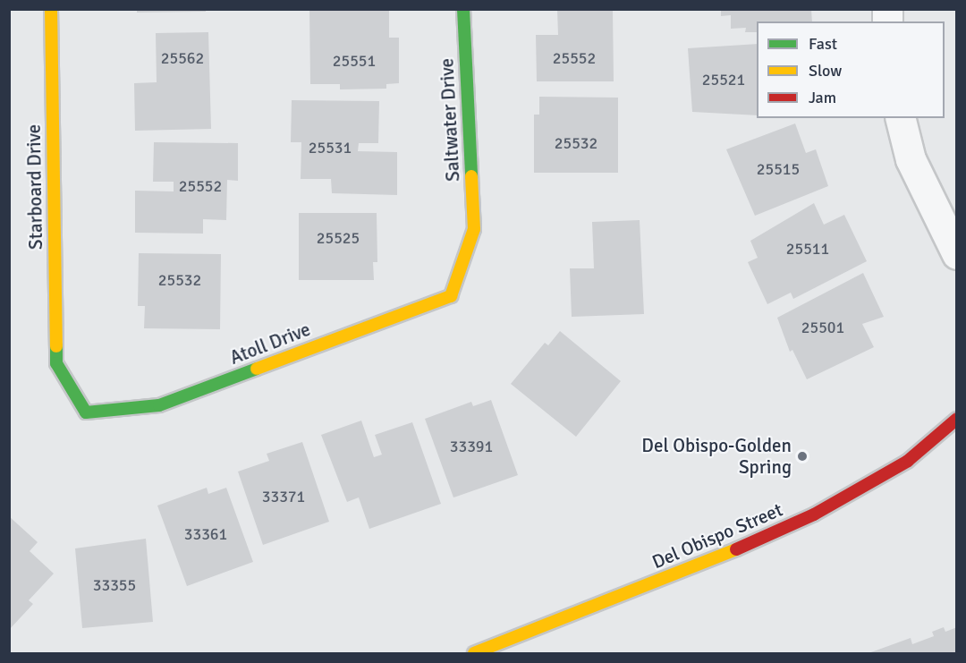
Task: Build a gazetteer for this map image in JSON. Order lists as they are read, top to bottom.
{
  "streets": {
    "street": [
      "Saltwater Drive",
      "Starboard Drive",
      "Atoll Drive",
      "Del Obispo Street"
    ]
  },
  "crossings": [
    ["Saltwater Drive", "Atoll Drive"],
    ["Starboard Drive", "Atoll Drive"]
  ],
  "places": ["Del Obispo-Golden Spring"],
  "house_numbers": [
    "25562",
    "25552",
    "25551",
    "25521",
    "25532",
    "25531",
    "25515",
    "25552",
    "25525",
    "25511",
    "25532",
    "25501",
    "33391",
    "33371",
    "33361",
    "33355"
  ],
  "legend": ["Fast", "Slow", "Jam"]
}
